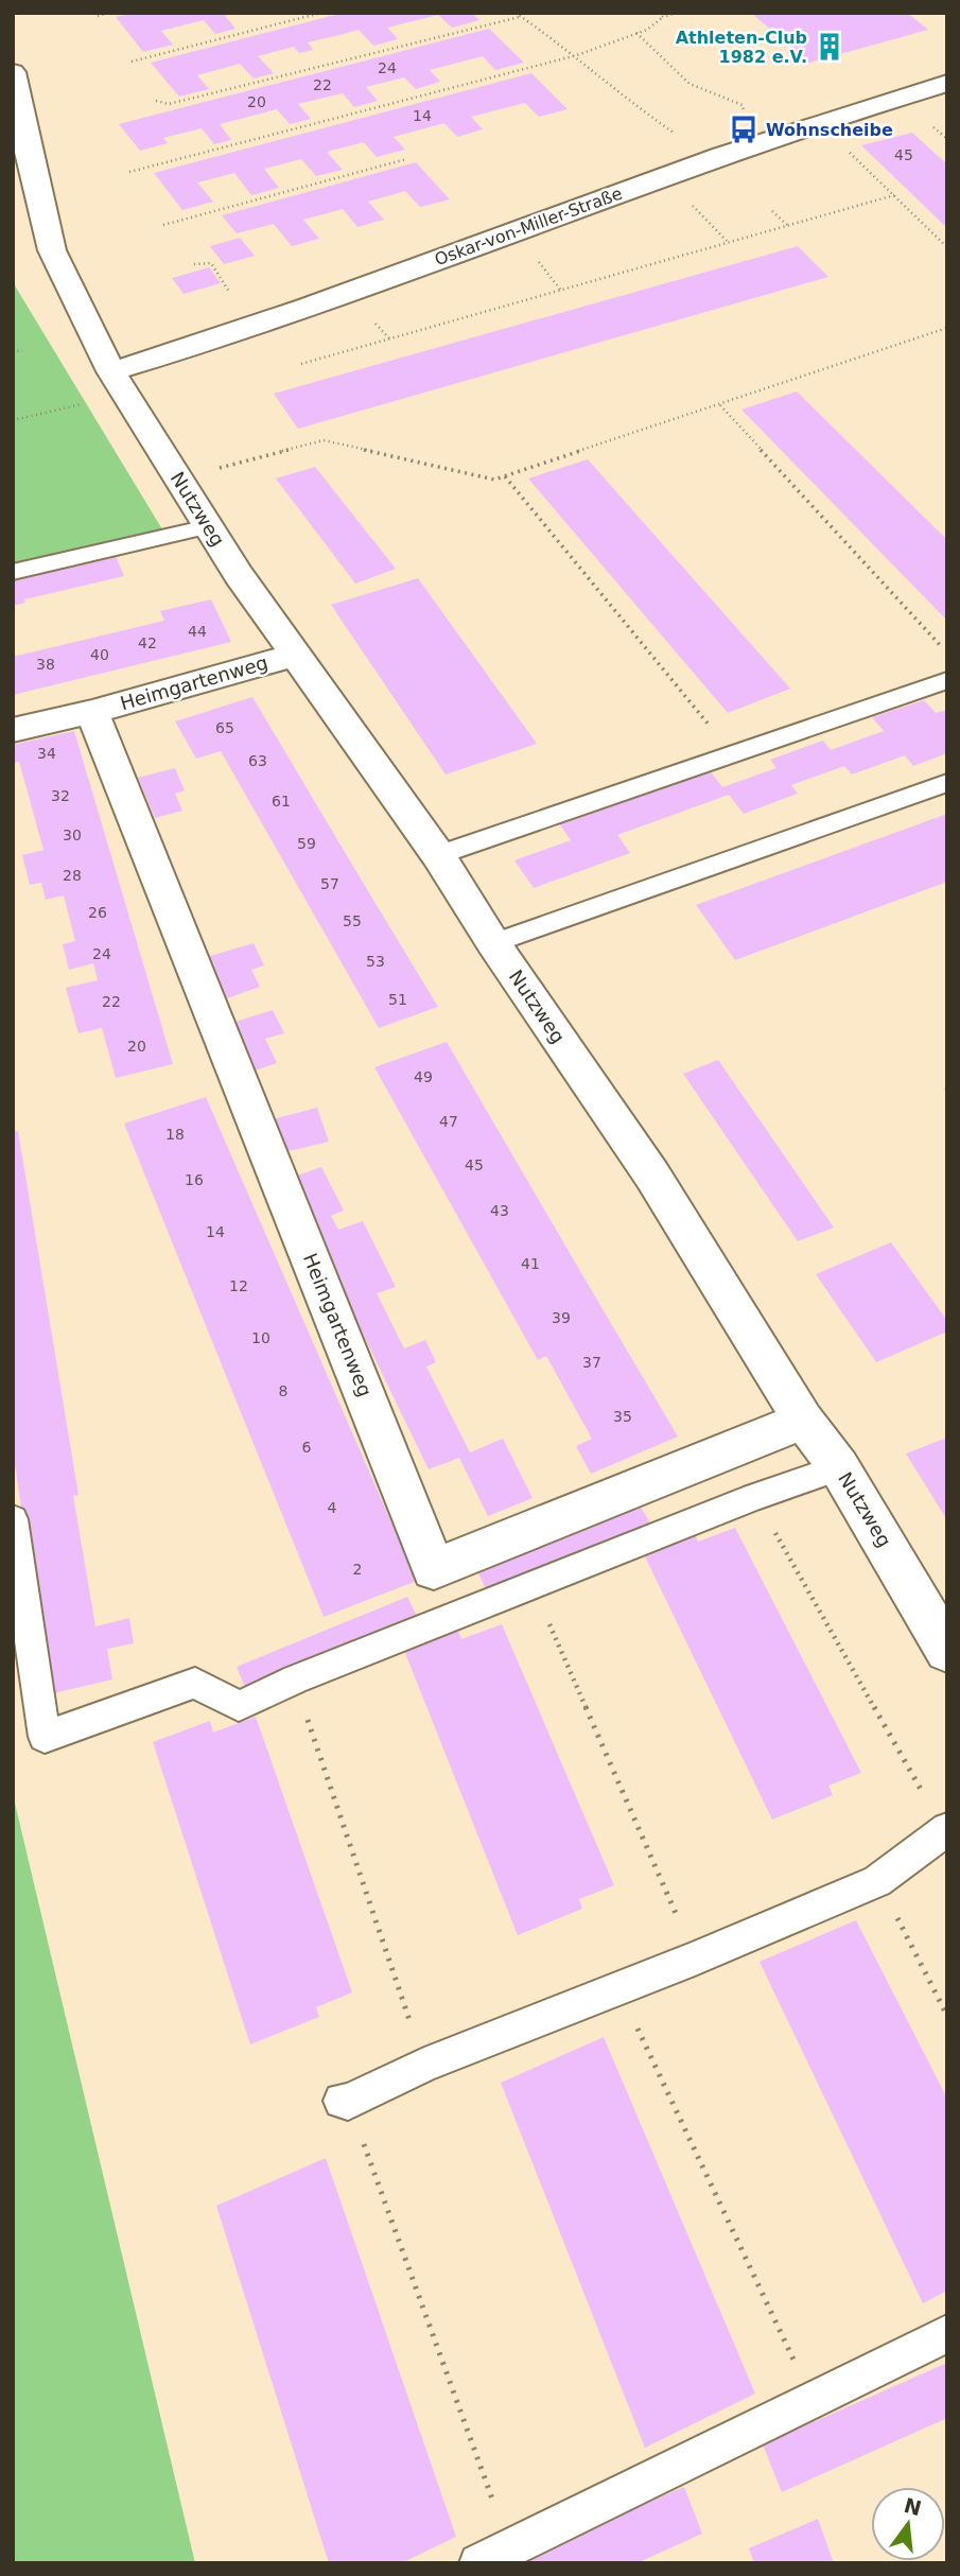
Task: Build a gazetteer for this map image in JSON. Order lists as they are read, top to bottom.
{
  "streets": {
    "street": ["Oskar-von-Miller-Straße", "Nutzweg", "Heimgartenweg"]
  },
  "crossings": [
    ["Oskar-von-Miller-Straße", "Nutzweg"],
    ["Nutzweg", "Heimgartenweg"]
  ],
  "places": {
    "building": ["Athleten-Club 1982 e.V."],
    "bus stop": ["Wohnscheibe"]
  },
  "house_numbers": [
    "24",
    "22",
    "20",
    "14",
    "45",
    "44",
    "42",
    "40",
    "38",
    "65",
    "34",
    "63",
    "32",
    "61",
    "30",
    "59",
    "28",
    "57",
    "26",
    "55",
    "24",
    "53",
    "51",
    "22",
    "20",
    "49",
    "47",
    "18",
    "45",
    "16",
    "43",
    "14",
    "41",
    "12",
    "39",
    "10",
    "37",
    "8",
    "35",
    "6",
    "4",
    "2"
  ],
  "north": "top"
}
